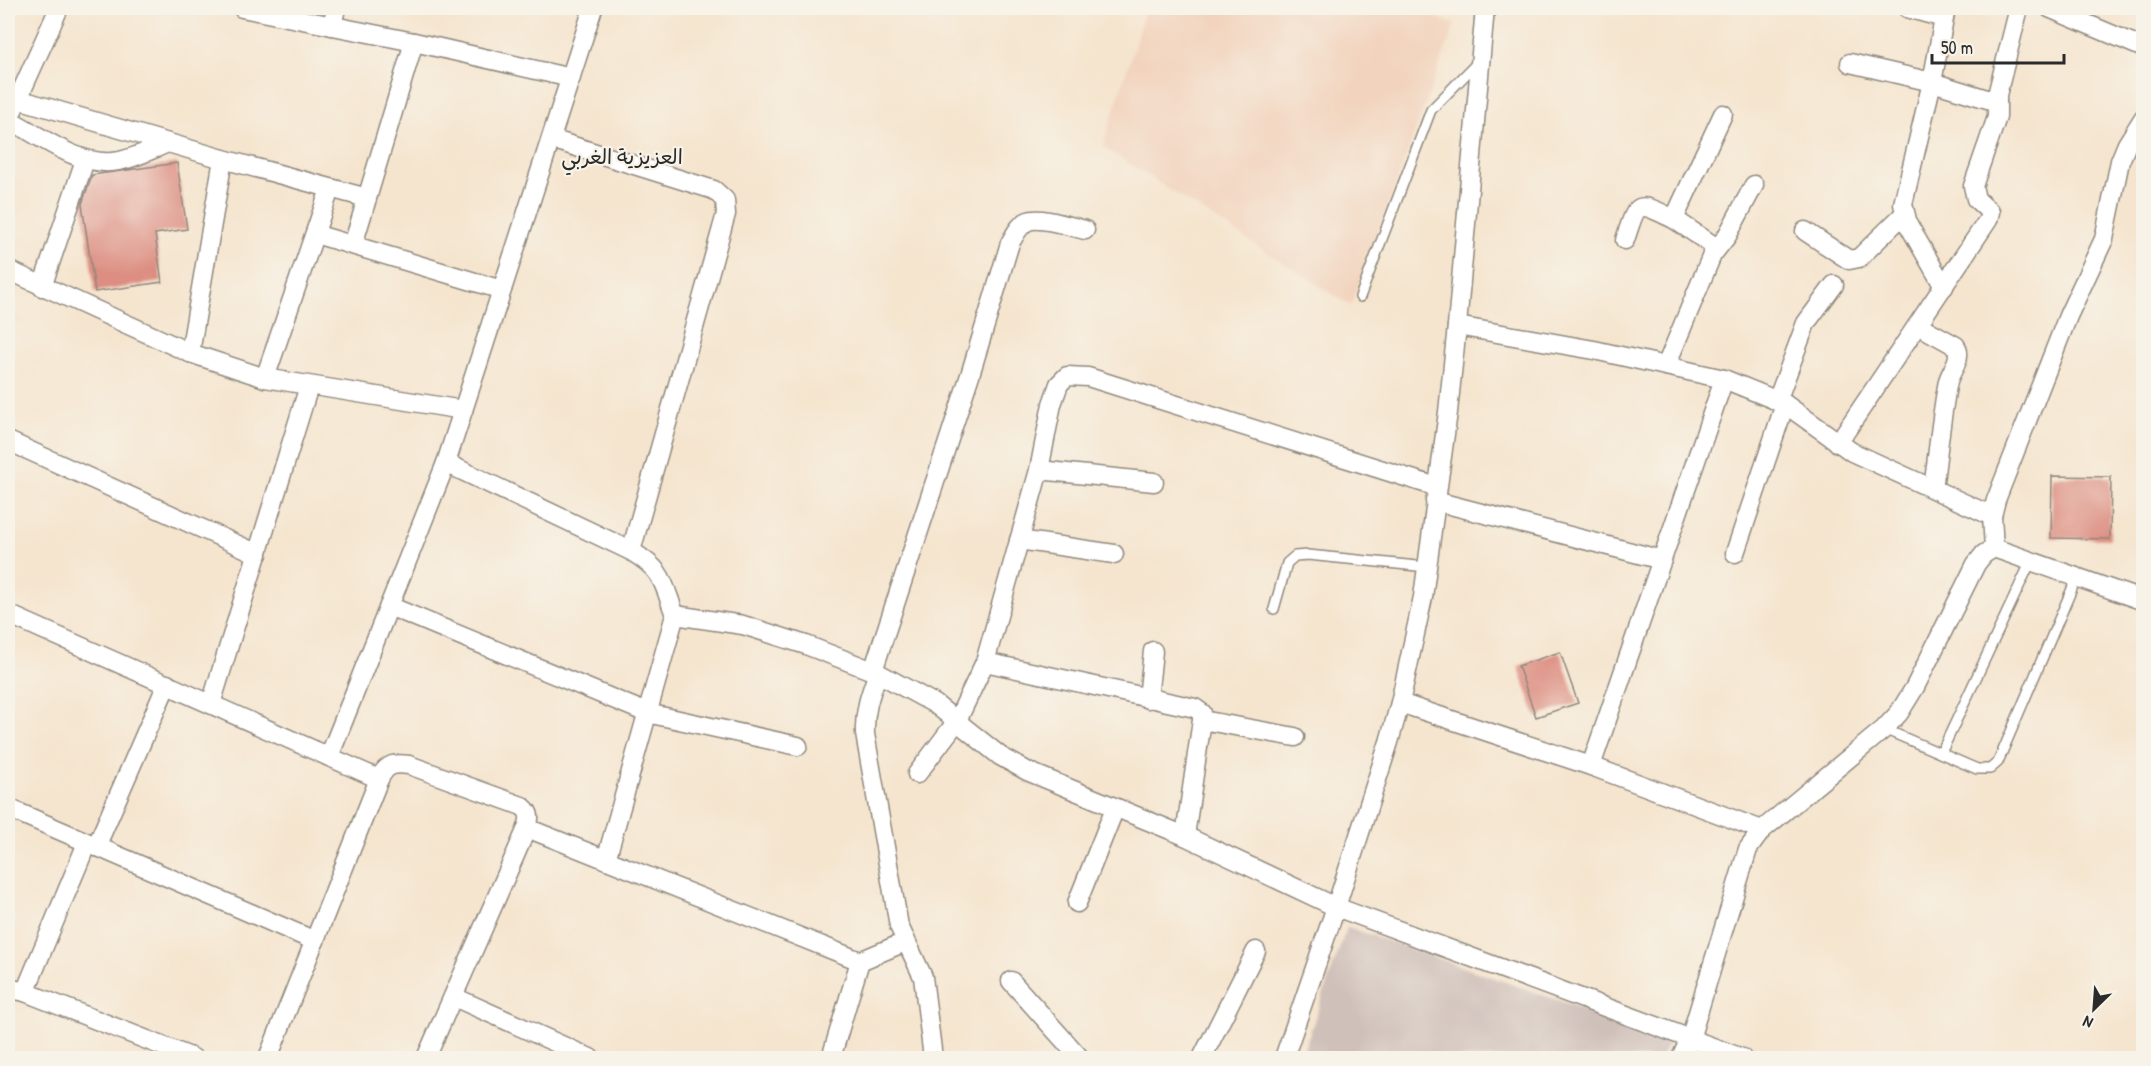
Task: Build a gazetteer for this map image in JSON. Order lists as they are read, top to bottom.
{
  "districts": ["العزيزية الغربي"],
  "scale_bar": "50 m",
  "north": "bottom left"
}
